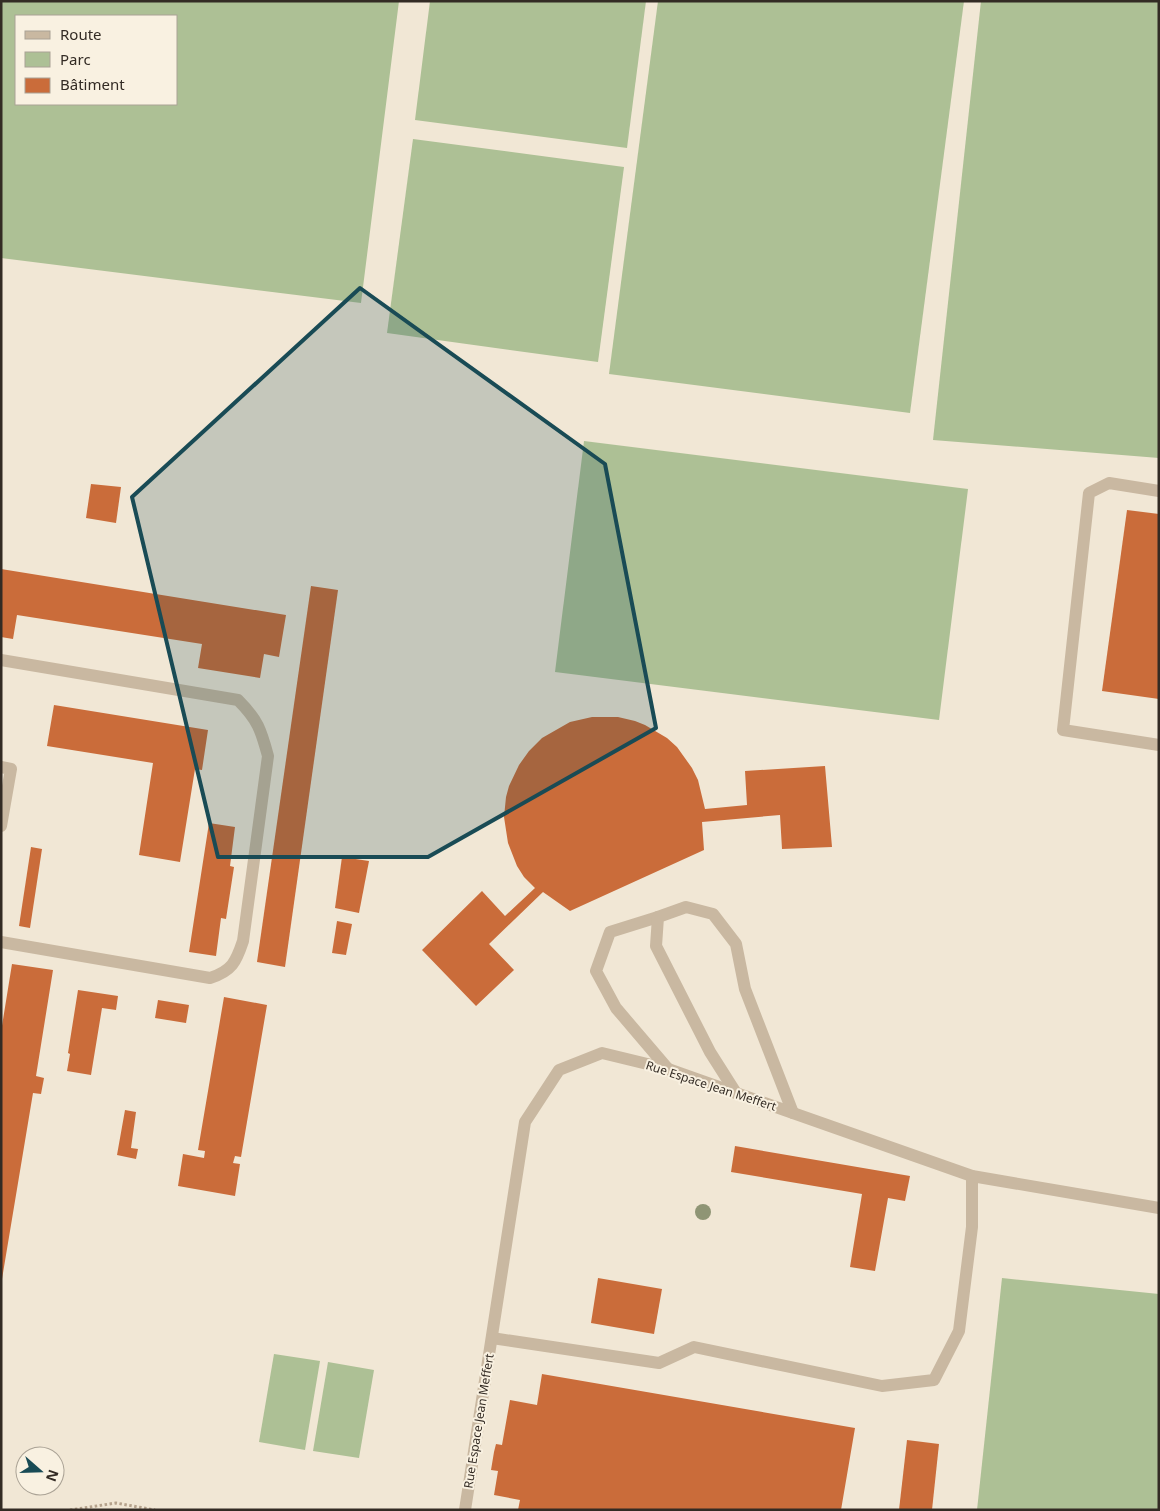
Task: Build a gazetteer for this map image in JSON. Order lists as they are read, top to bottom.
{
  "streets": {
    "lane": ["Rue Espace Jean Meffert"]
  },
  "legend": ["Route", "Parc", "Bâtiment"],
  "north": "right"
}
